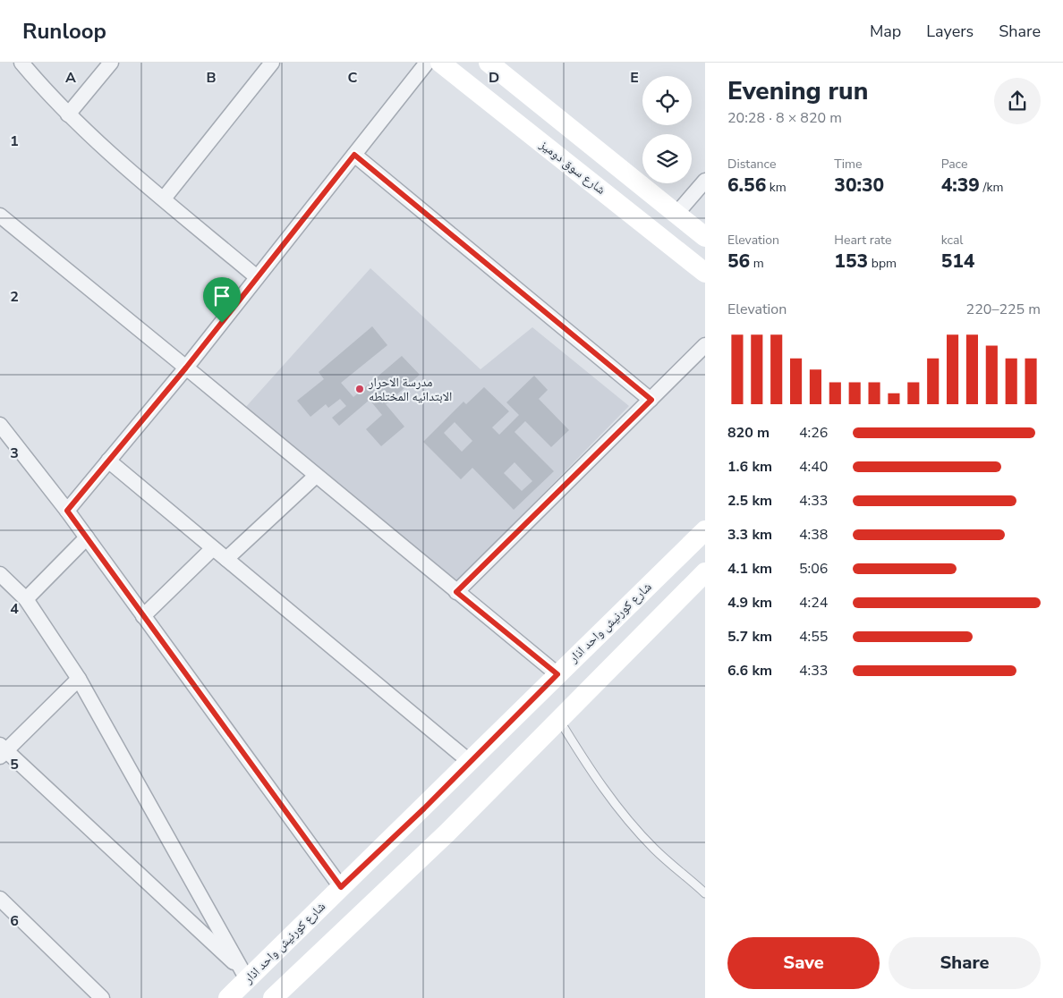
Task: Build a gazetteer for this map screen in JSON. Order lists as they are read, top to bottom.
{
  "streets": {
    "main road": ["شارع سوق دوميز", "شارع كورنيش واحد اذار"]
  },
  "places": ["مدرسة الاحرار الابتدائيه المختلطه"],
  "page": {
    "header": "Runloop",
    "nav": ["Map", "Layers", "Share"],
    "heading": ["Evening run", "20:28 · 8 × 820 m"],
    "stats": [
      ["Distance", "6.56 km"],
      ["Time", "30:30"],
      ["Pace", "4:39 /km"],
      ["Elevation", "56 m"],
      ["Heart rate", "153 bpm"],
      ["kcal", "514"]
    ],
    "chart": ["Elevation", "220–225 m"],
    "list": [
      {
        "name": "820 m",
        "note": "4:26"
      },
      {
        "name": "1.6 km",
        "note": "4:40"
      },
      {
        "name": "2.5 km",
        "note": "4:33"
      },
      {
        "name": "3.3 km",
        "note": "4:38"
      },
      {
        "name": "4.1 km",
        "note": "5:06"
      },
      {
        "name": "4.9 km",
        "note": "4:24"
      },
      {
        "name": "5.7 km",
        "note": "4:55"
      },
      {
        "name": "6.6 km",
        "note": "4:33"
      }
    ],
    "buttons": ["Save", "Share"]
  },
  "grid": {
    "columns": [
      "A",
      "B",
      "C",
      "D",
      "E"
    ],
    "rows": [
      "1",
      "2",
      "3",
      "4",
      "5",
      "6"
    ]
  }
}
